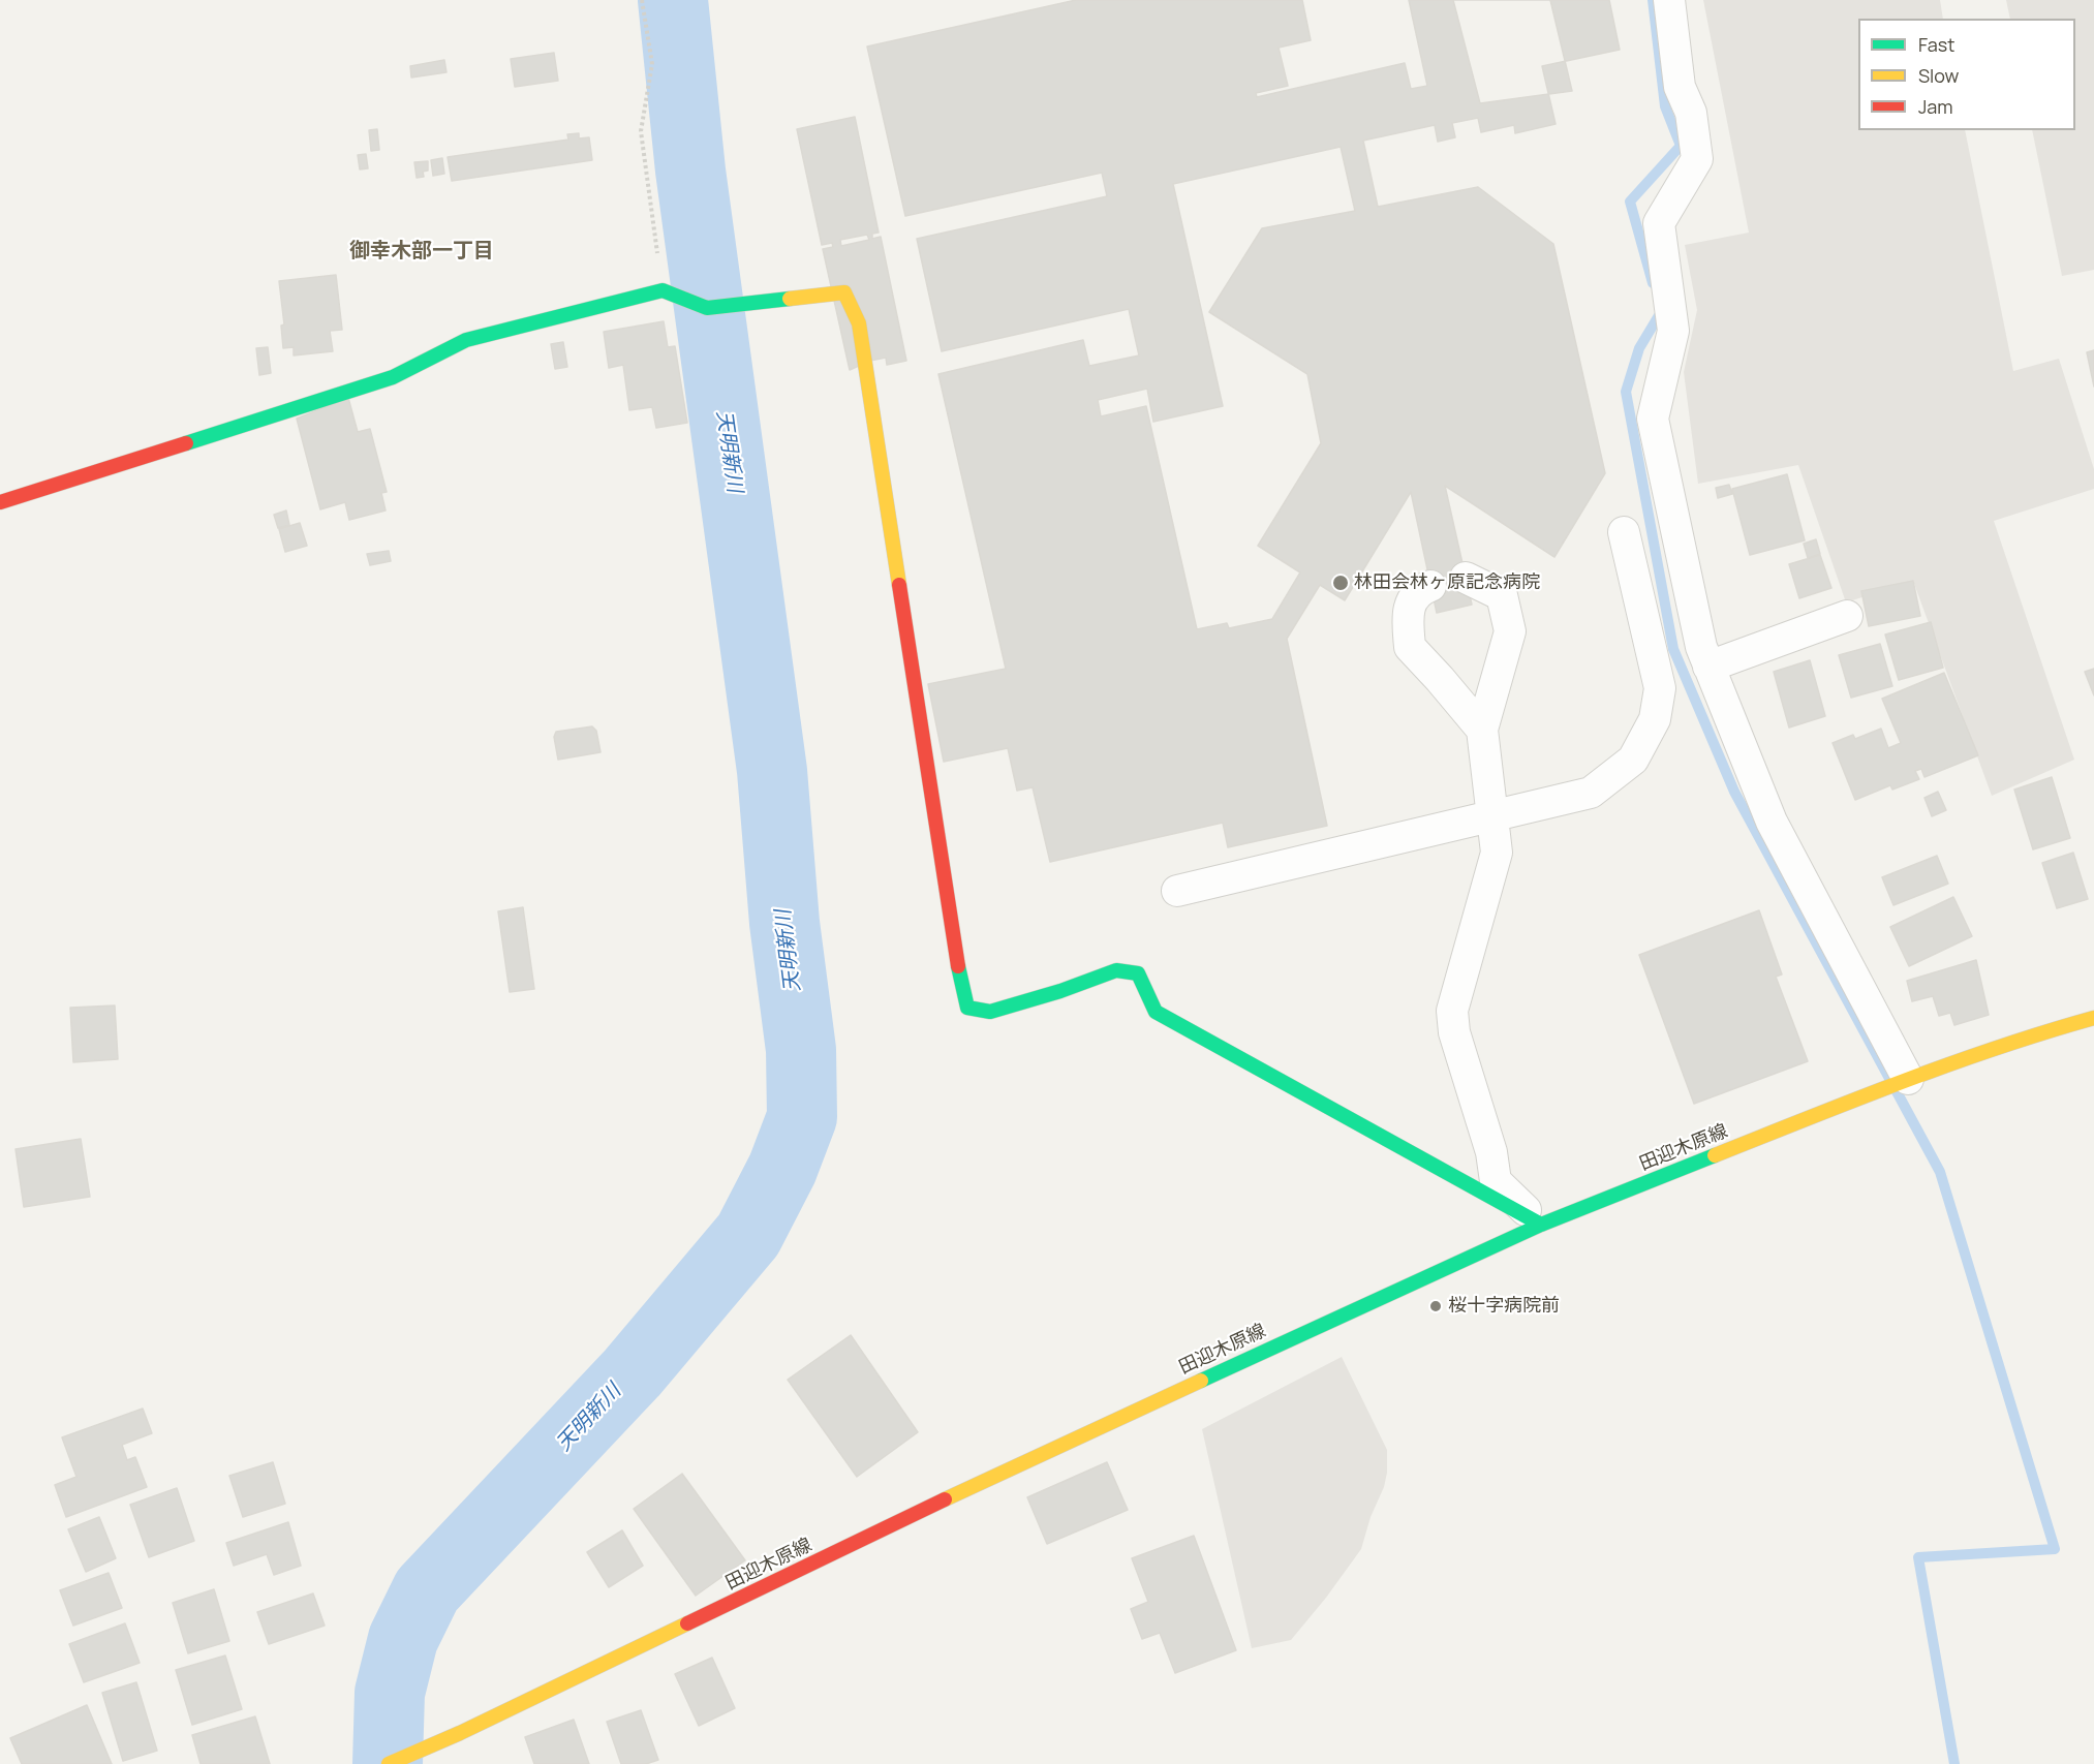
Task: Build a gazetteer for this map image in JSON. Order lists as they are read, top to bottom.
{
  "streets": {
    "street": ["田迎木原線"]
  },
  "districts": ["御幸木部一丁目"],
  "water": ["天明新川"],
  "places": ["林田会林ヶ原記念病院", "桜十字病院前"],
  "legend": ["Fast", "Slow", "Jam"]
}
